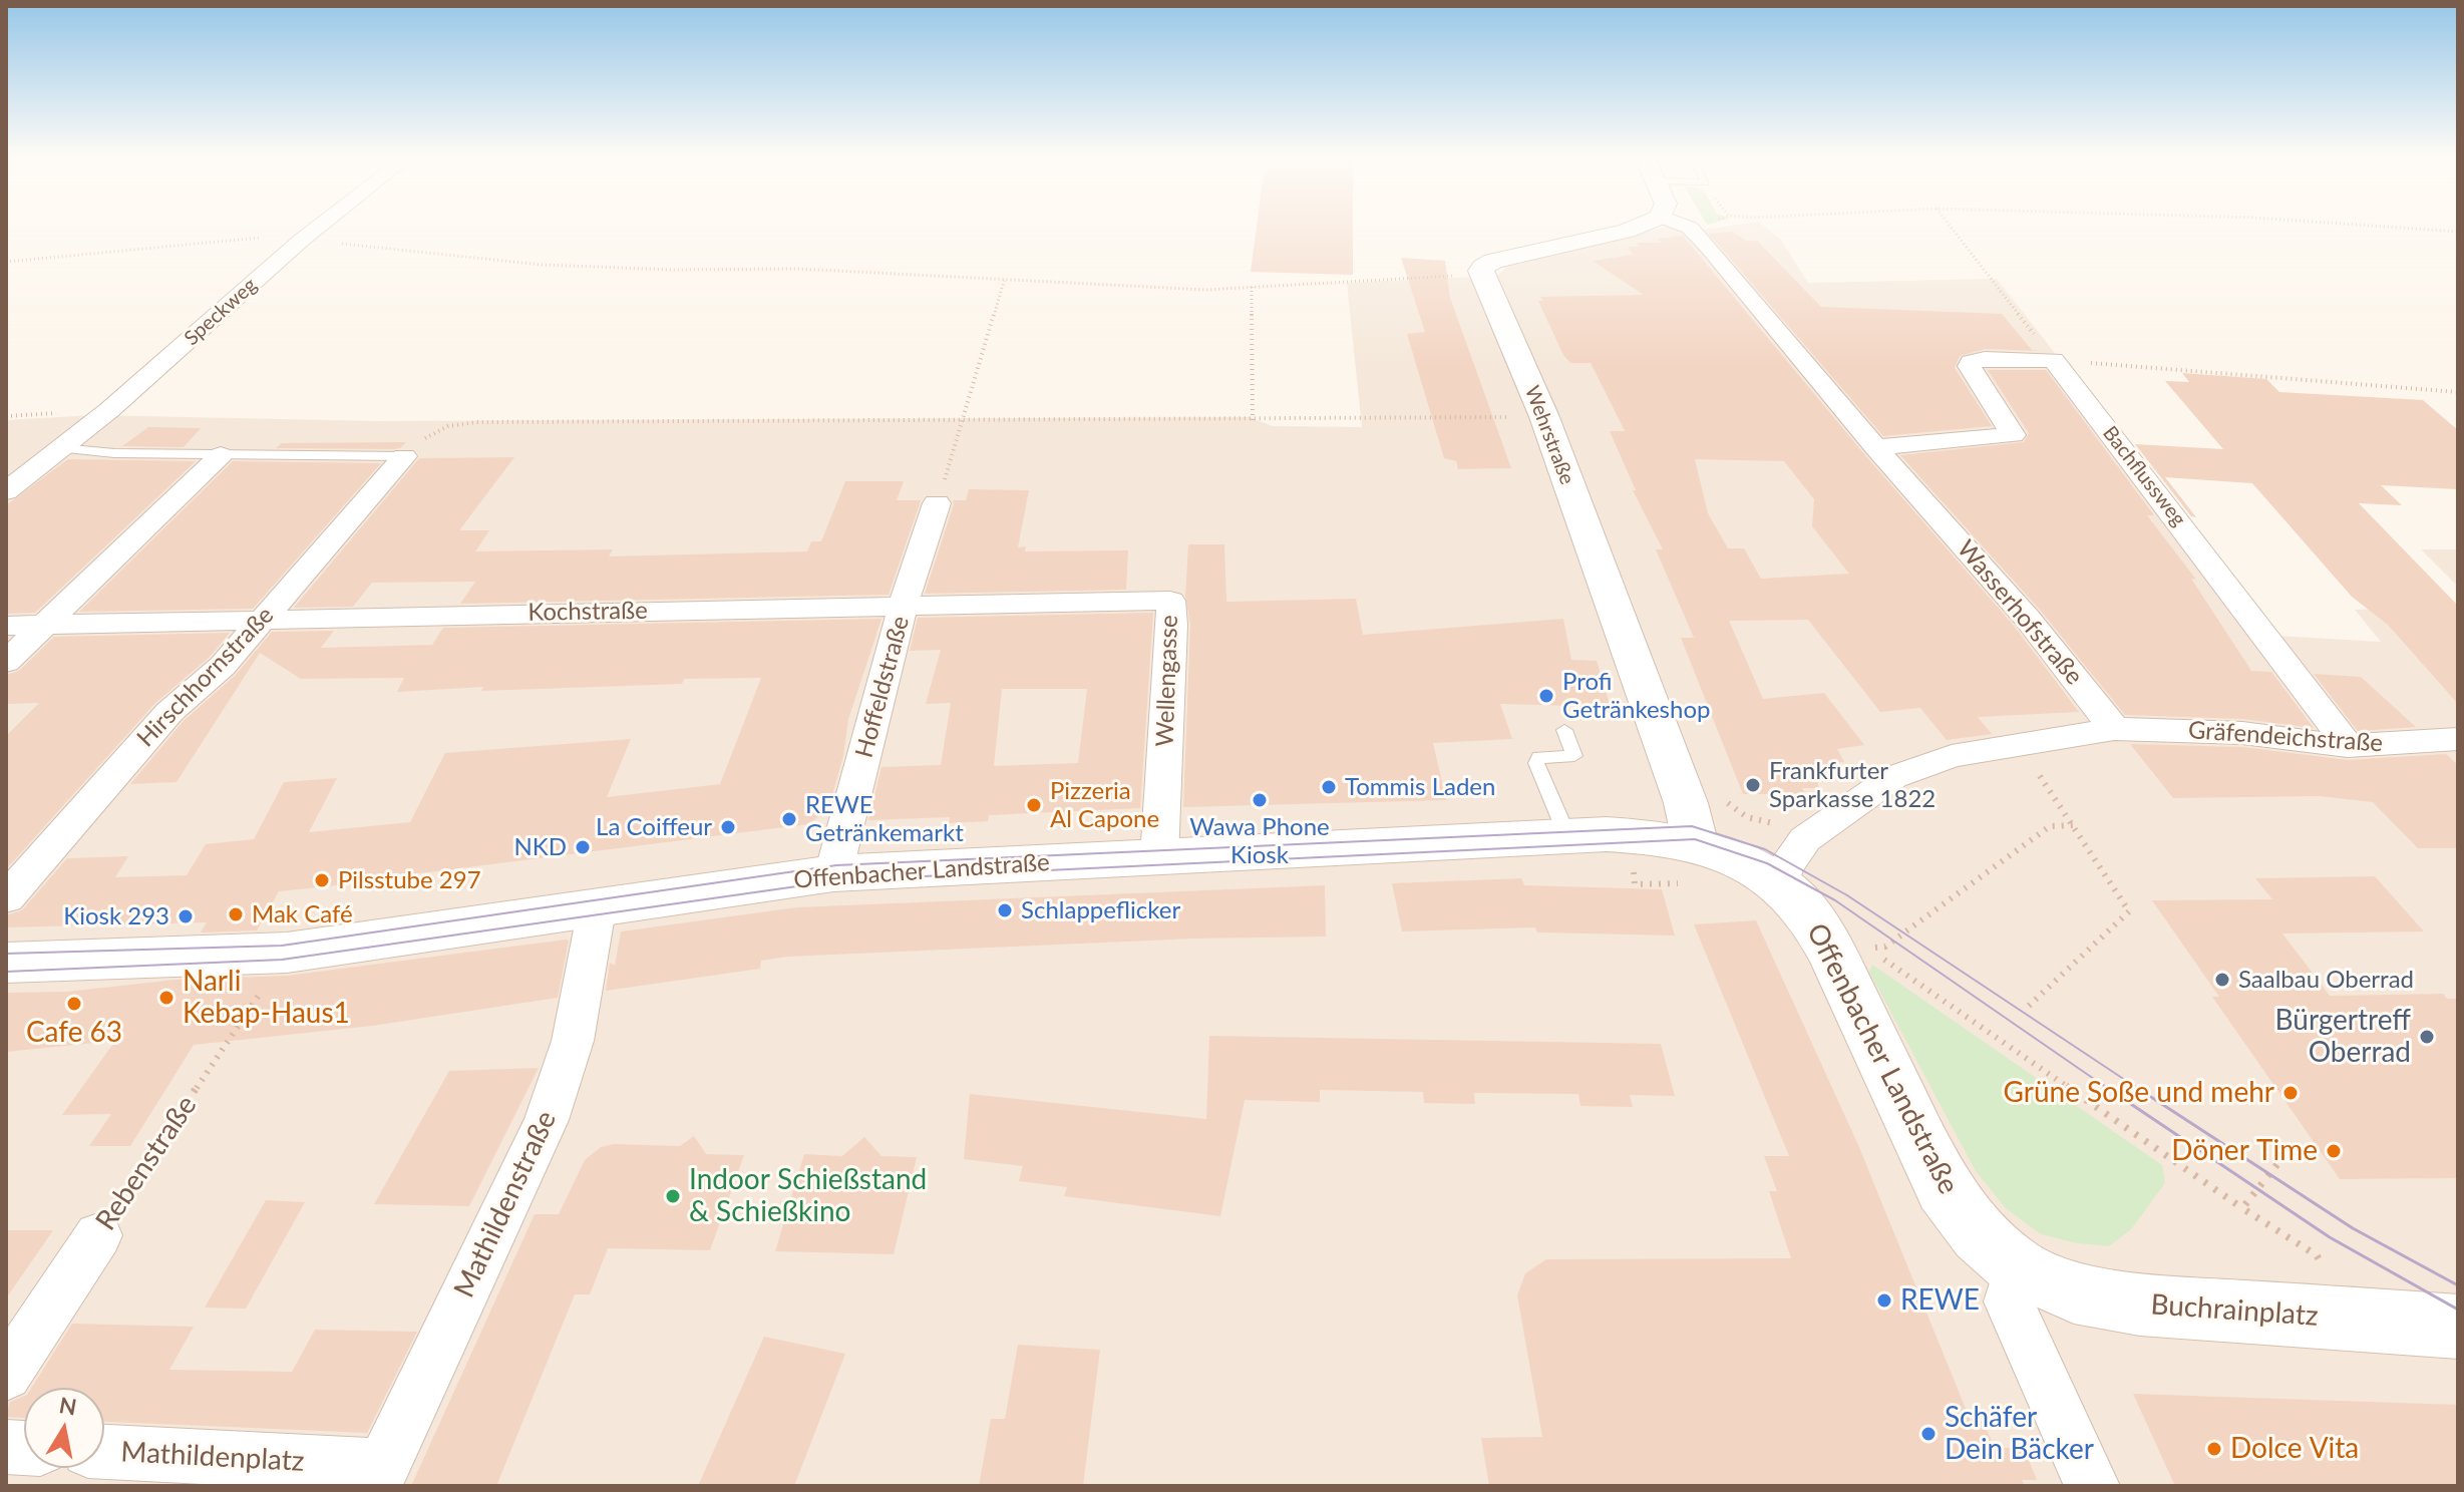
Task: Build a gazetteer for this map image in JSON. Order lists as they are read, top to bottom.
{
  "streets": {
    "main road": ["Offenbacher Landstraße", "Buchrainplatz"],
    "street": [
      "Speckweg",
      "Wehrstraße",
      "Bachflussweg",
      "Kochstraße",
      "Wasserhofstraße",
      "Hirschhornstraße",
      "Wellengasse",
      "Hoffeldstraße",
      "Gräfendeichstraße",
      "Rebenstraße",
      "Mathildenstraße",
      "Mathildenplatz"
    ]
  },
  "crossings": [
    ["Wehrstraße", "Offenbacher Landstraße"],
    ["Bachflussweg", "Gräfendeichstraße"],
    ["Kochstraße", "Hirschhornstraße"],
    ["Kochstraße", "Wellengasse"],
    ["Kochstraße", "Hoffeldstraße"],
    ["Wasserhofstraße", "Gräfendeichstraße"],
    ["Wellengasse", "Offenbacher Landstraße"],
    ["Hoffeldstraße", "Offenbacher Landstraße"],
    ["Offenbacher Landstraße", "Rebenstraße"],
    ["Offenbacher Landstraße", "Mathildenstraße"],
    ["Offenbacher Landstraße", "Buchrainplatz"],
    ["Mathildenstraße", "Mathildenplatz"]
  ],
  "places": [
    "Profi Getränkeshop",
    "Frankfurter Sparkasse 1822",
    "Tommis Laden",
    "Wawa Phone Kiosk",
    "Pizzeria Al Capone",
    "REWE Getränkemarkt",
    "La Coiffeur",
    "NKD",
    "Pilsstube 297",
    "Schlappeflicker",
    "Mak Café",
    "Kiosk 293",
    "Saalbau Oberrad",
    "Narli Kebap-Haus1",
    "Cafe 63",
    "Bürgertreff Oberrad",
    "Grüne Soße und mehr",
    "Döner Time",
    "Indoor Schießstand & Schießkino",
    "REWE",
    "Schäfer Dein Bäcker",
    "Dolce Vita"
  ],
  "north": "top"
}
